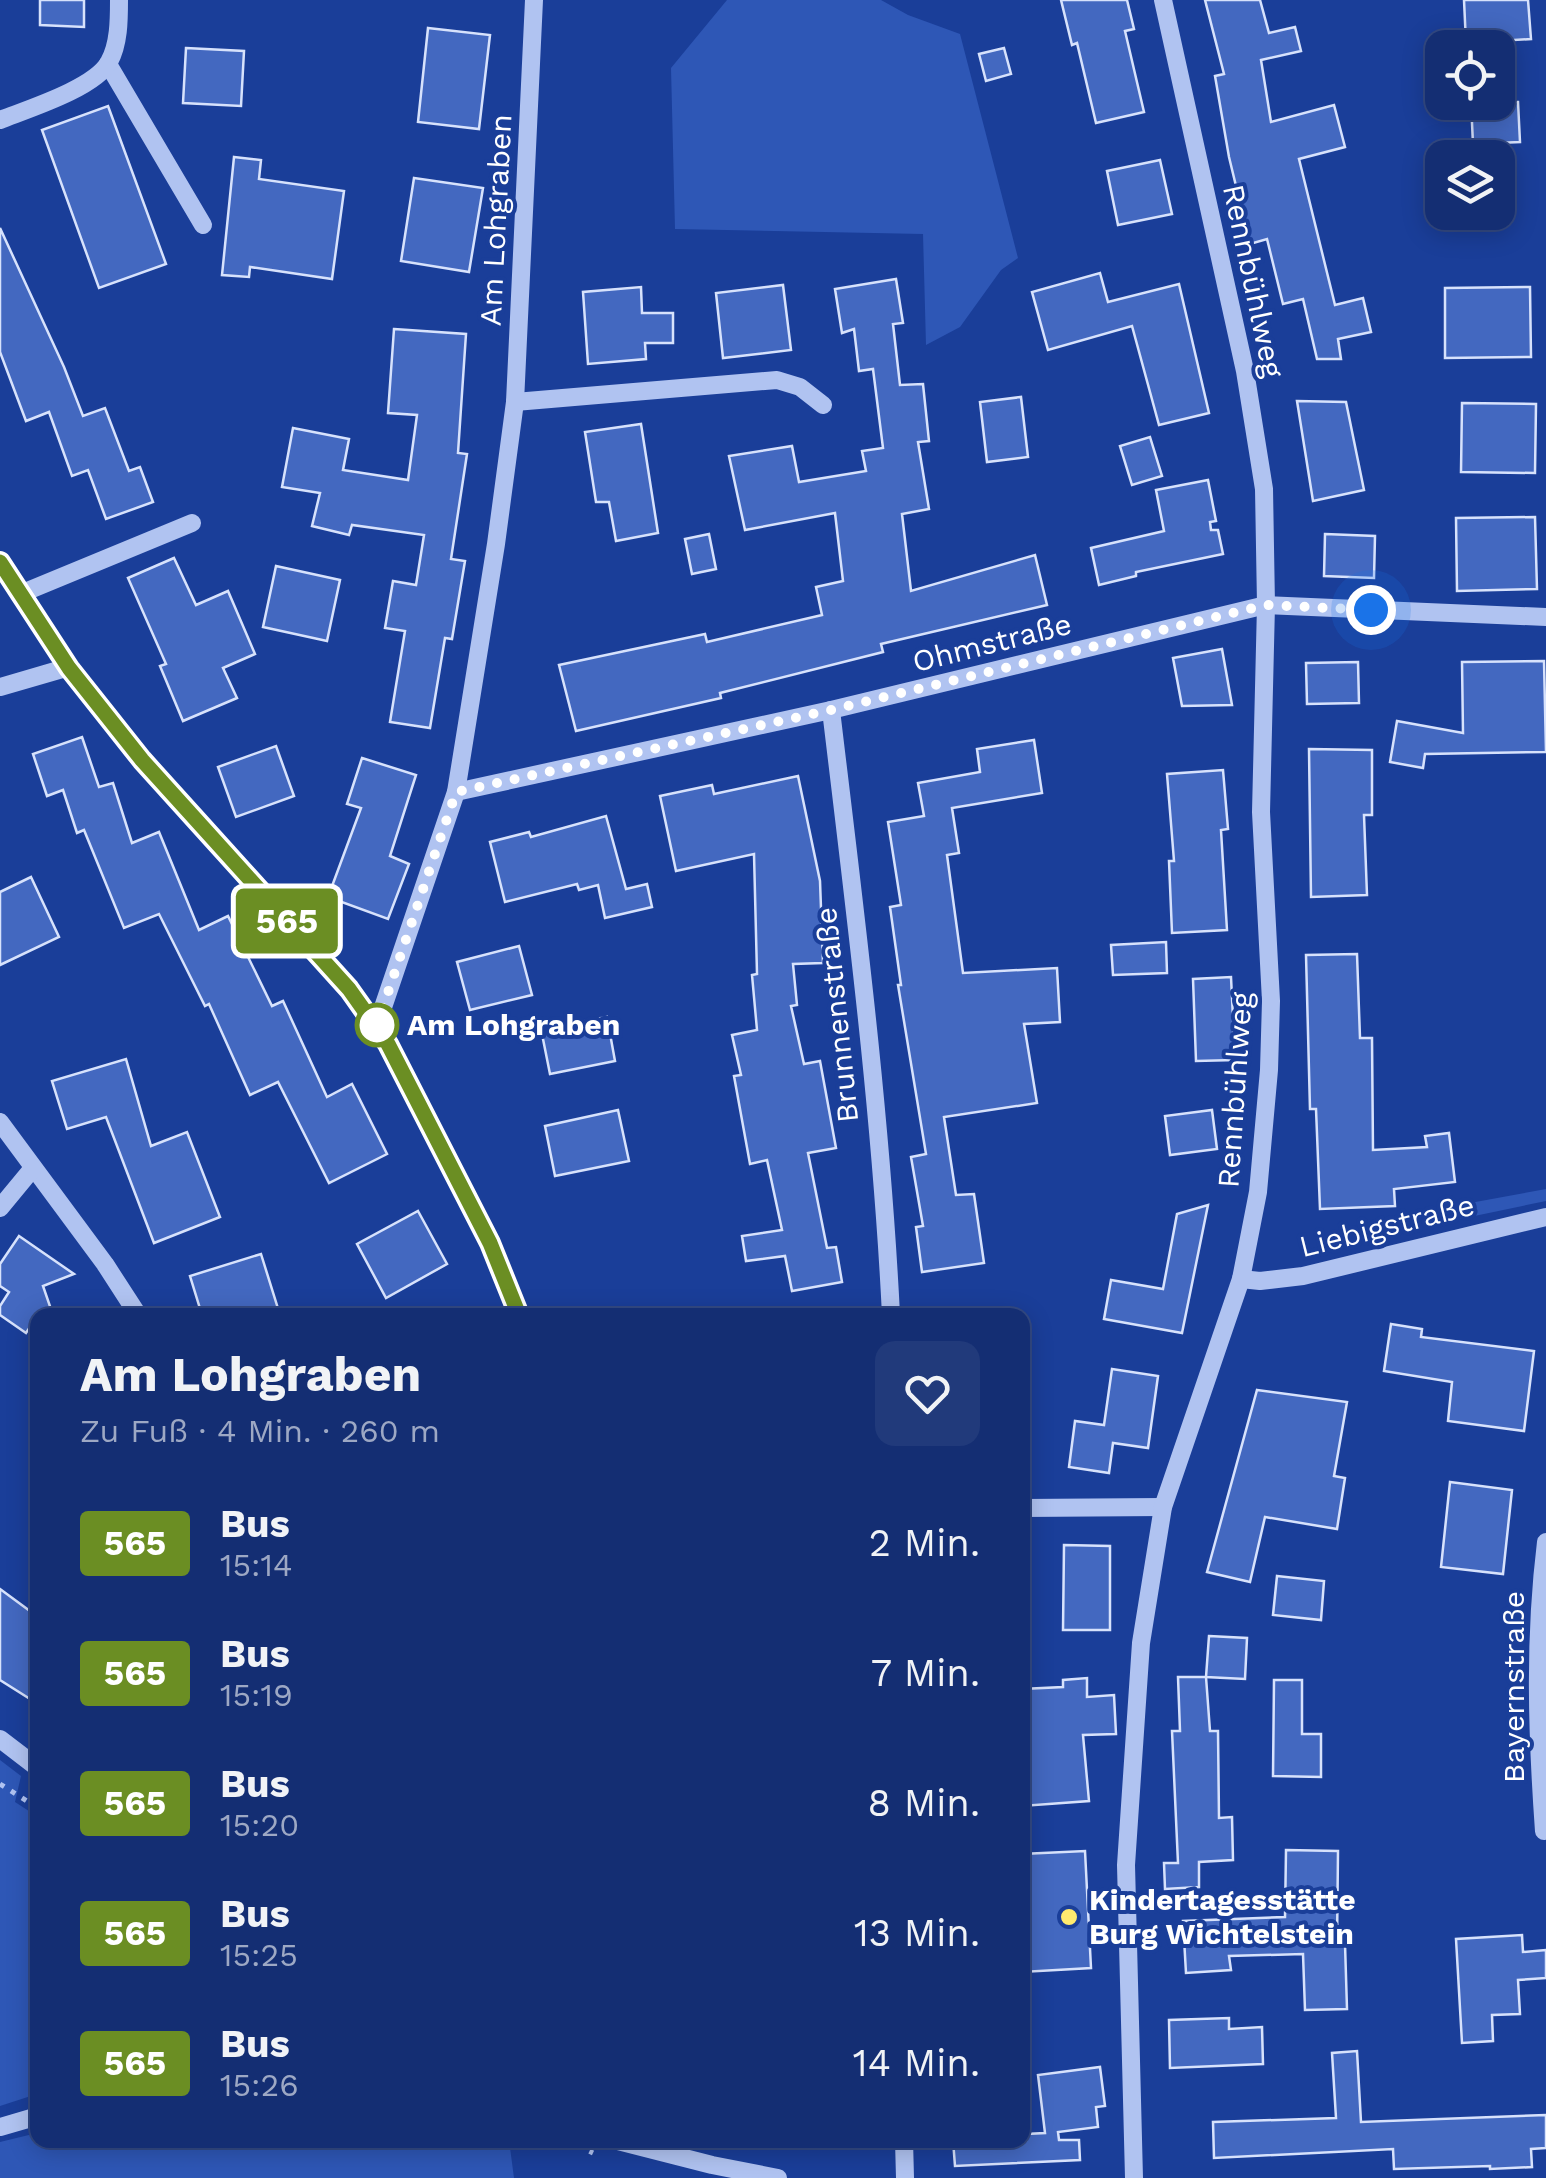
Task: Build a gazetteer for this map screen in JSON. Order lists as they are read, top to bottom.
{
  "streets": {
    "street": [
      "Am Lohgraben",
      "Rennbühlweg",
      "Ohmstraße",
      "Brunnenstraße",
      "Liebigstraße",
      "Bayernstraße"
    ]
  },
  "crossings": [
    ["Am Lohgraben", "Ohmstraße"],
    ["Rennbühlweg", "Ohmstraße"],
    ["Rennbühlweg", "Liebigstraße"],
    ["Ohmstraße", "Brunnenstraße"]
  ],
  "places": ["Am Lohgraben", "Kindertagesstätte Burg Wichtelstein"],
  "lines": ["bus line 565"],
  "page": {
    "on_map": "565",
    "heading": ["Am Lohgraben", "Zu Fuß · 4 Min. · 260 m"],
    "list": [
      {
        "mark": "565",
        "name": "Bus",
        "note": "15:14",
        "value": "2 Min."
      },
      {
        "mark": "565",
        "name": "Bus",
        "note": "15:19",
        "value": "7 Min."
      },
      {
        "mark": "565",
        "name": "Bus",
        "note": "15:20",
        "value": "8 Min."
      },
      {
        "mark": "565",
        "name": "Bus",
        "note": "15:25",
        "value": "13 Min."
      },
      {
        "mark": "565",
        "name": "Bus",
        "note": "15:26",
        "value": "14 Min."
      }
    ]
  }
}
